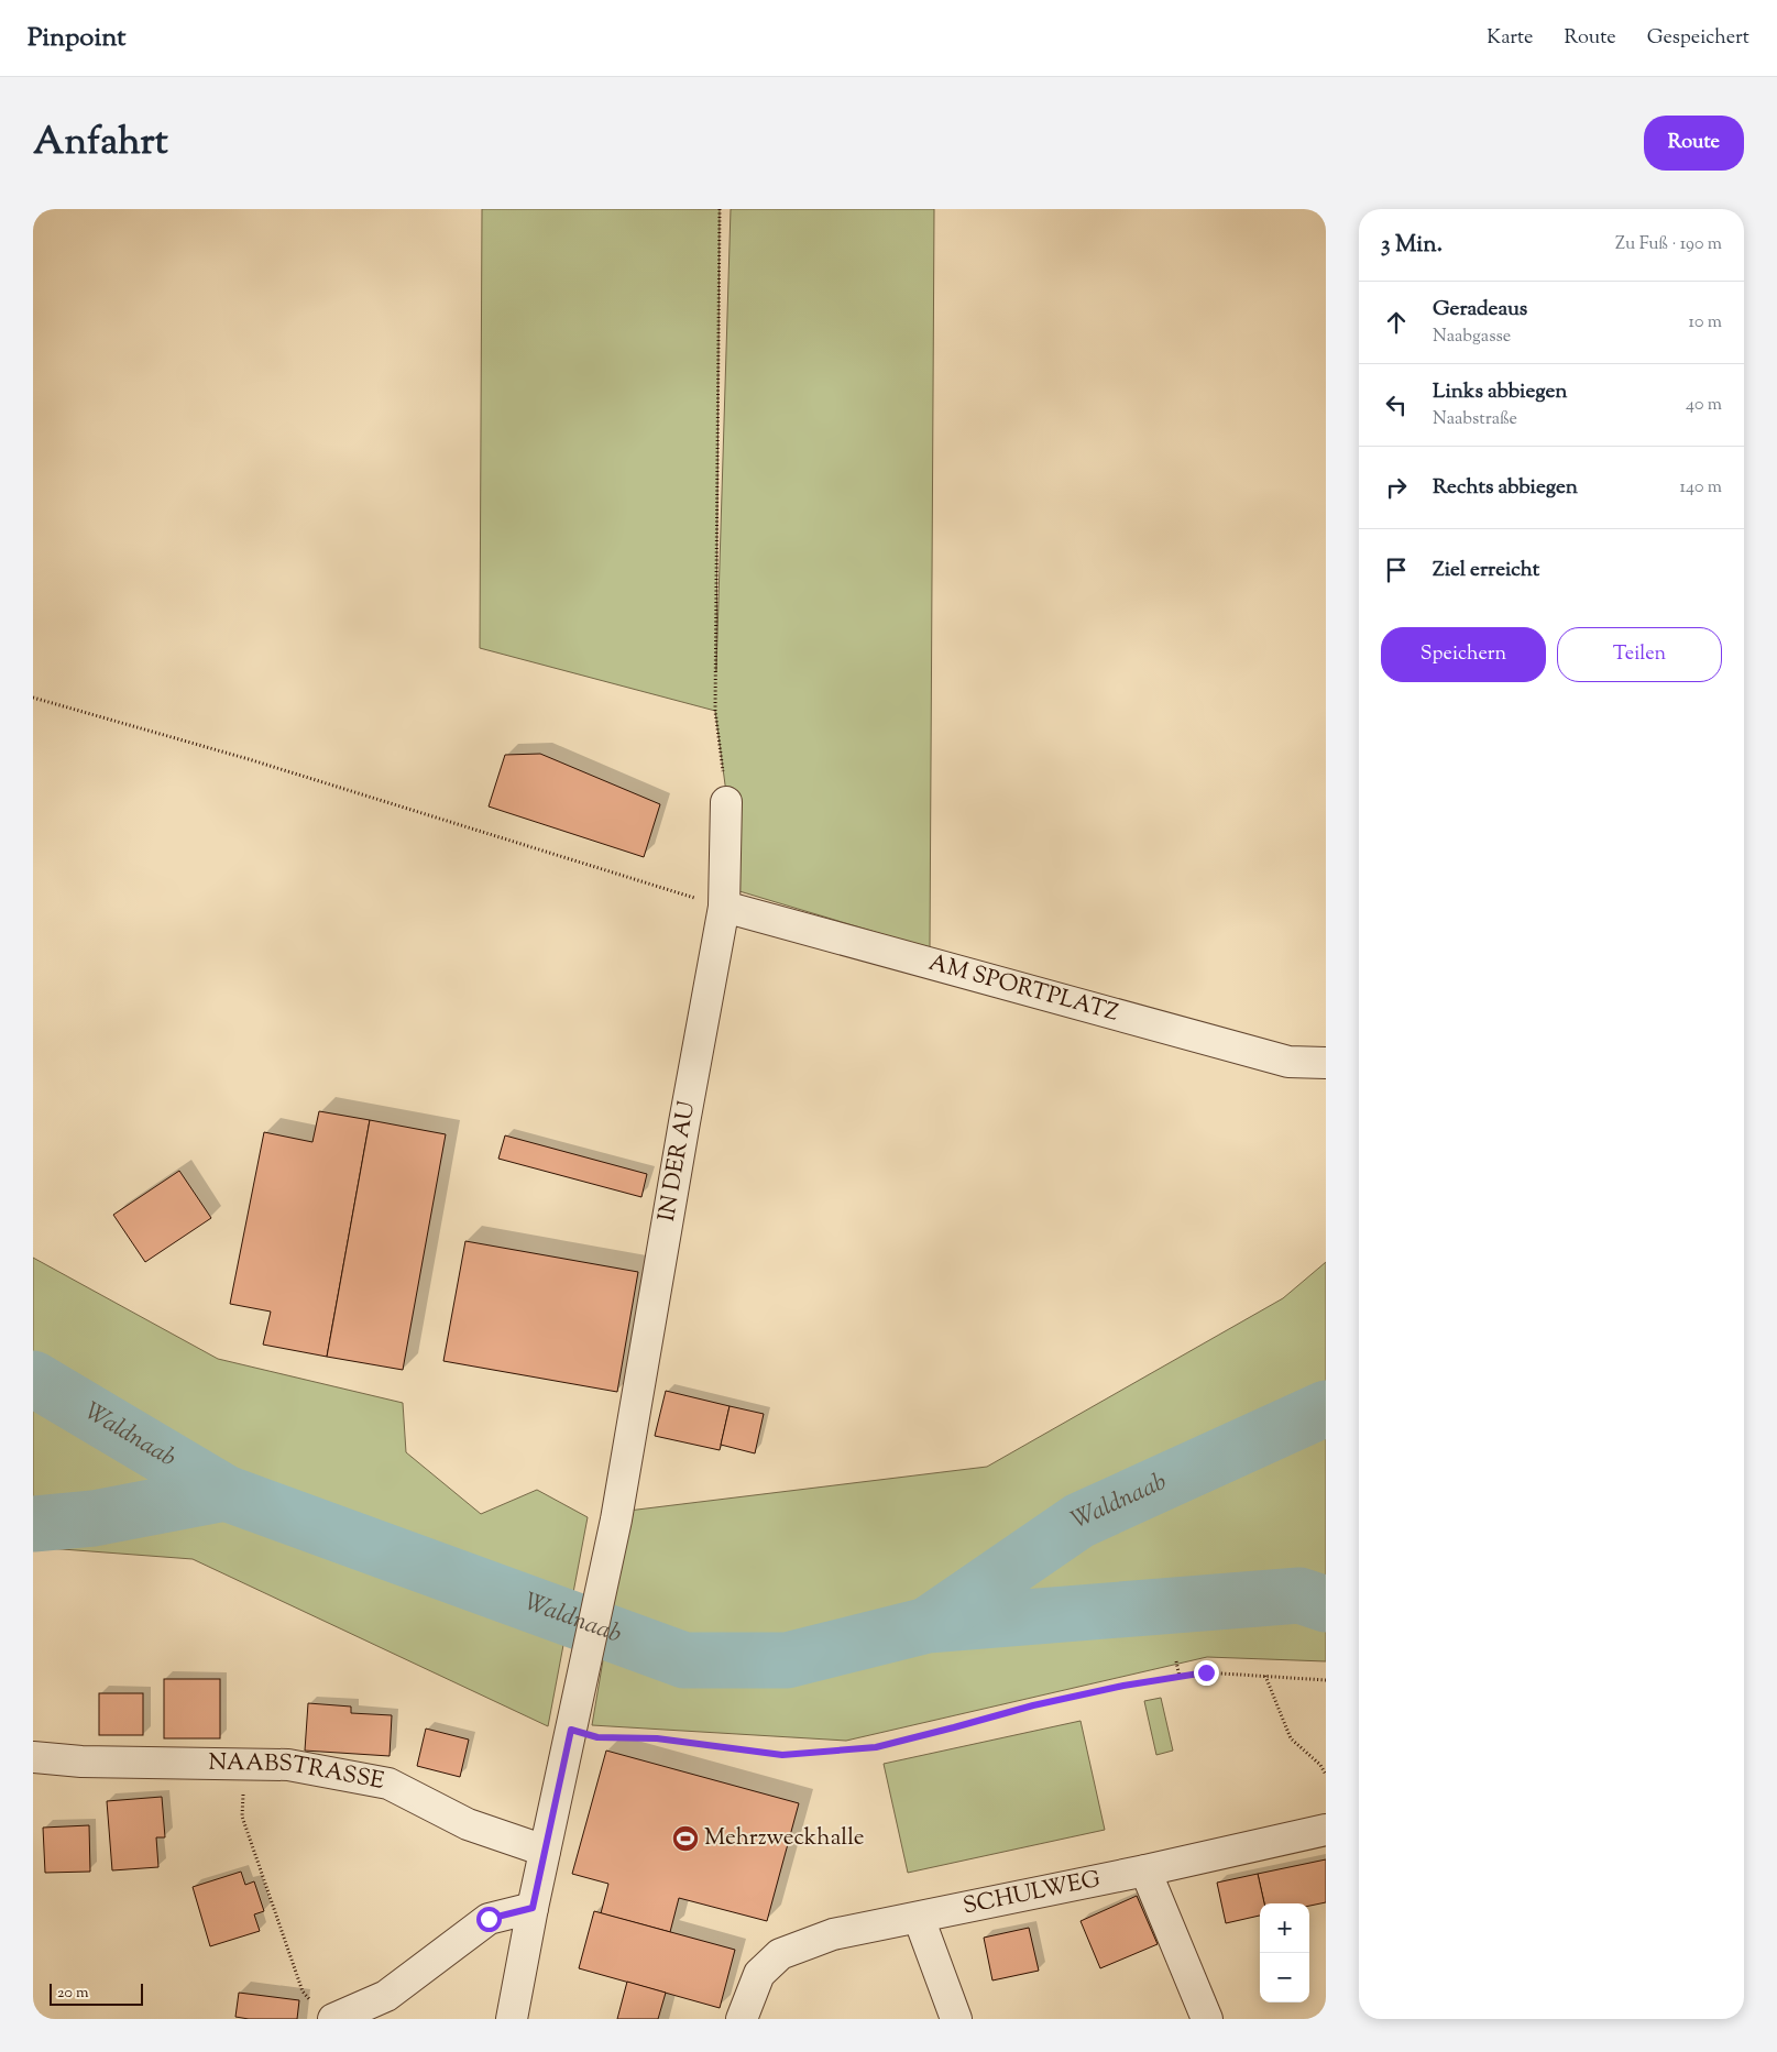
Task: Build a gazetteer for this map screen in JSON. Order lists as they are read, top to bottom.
{
  "streets": {
    "street": [
      "AM SPORTPLATZ",
      "IN DER AU",
      "NAABSTRASSE",
      "SCHULWEG"
    ]
  },
  "crossings": [
    ["AM SPORTPLATZ", "IN DER AU"]
  ],
  "water": ["Waldnaab"],
  "places": {
    "sports": ["Mehrzweckhalle"]
  },
  "scale_bar": "20 m",
  "page": {
    "header": "Pinpoint",
    "nav": ["Karte", "Route", "Gespeichert"],
    "title": "Anfahrt",
    "buttons": [
      "Route",
      ["Speichern", "Teilen"]
    ],
    "heading": ["3 Min.", "Zu Fuß · 190 m"],
    "list": [
      ["Geradeaus", "Naabgasse", "10 m"],
      ["Links abbiegen", "Naabstraße", "40 m"],
      ["Rechts abbiegen", "140 m"],
      "Ziel erreicht"
    ],
    "map_buttons": ["+", "−"],
    "scale": "20 m"
  }
}
